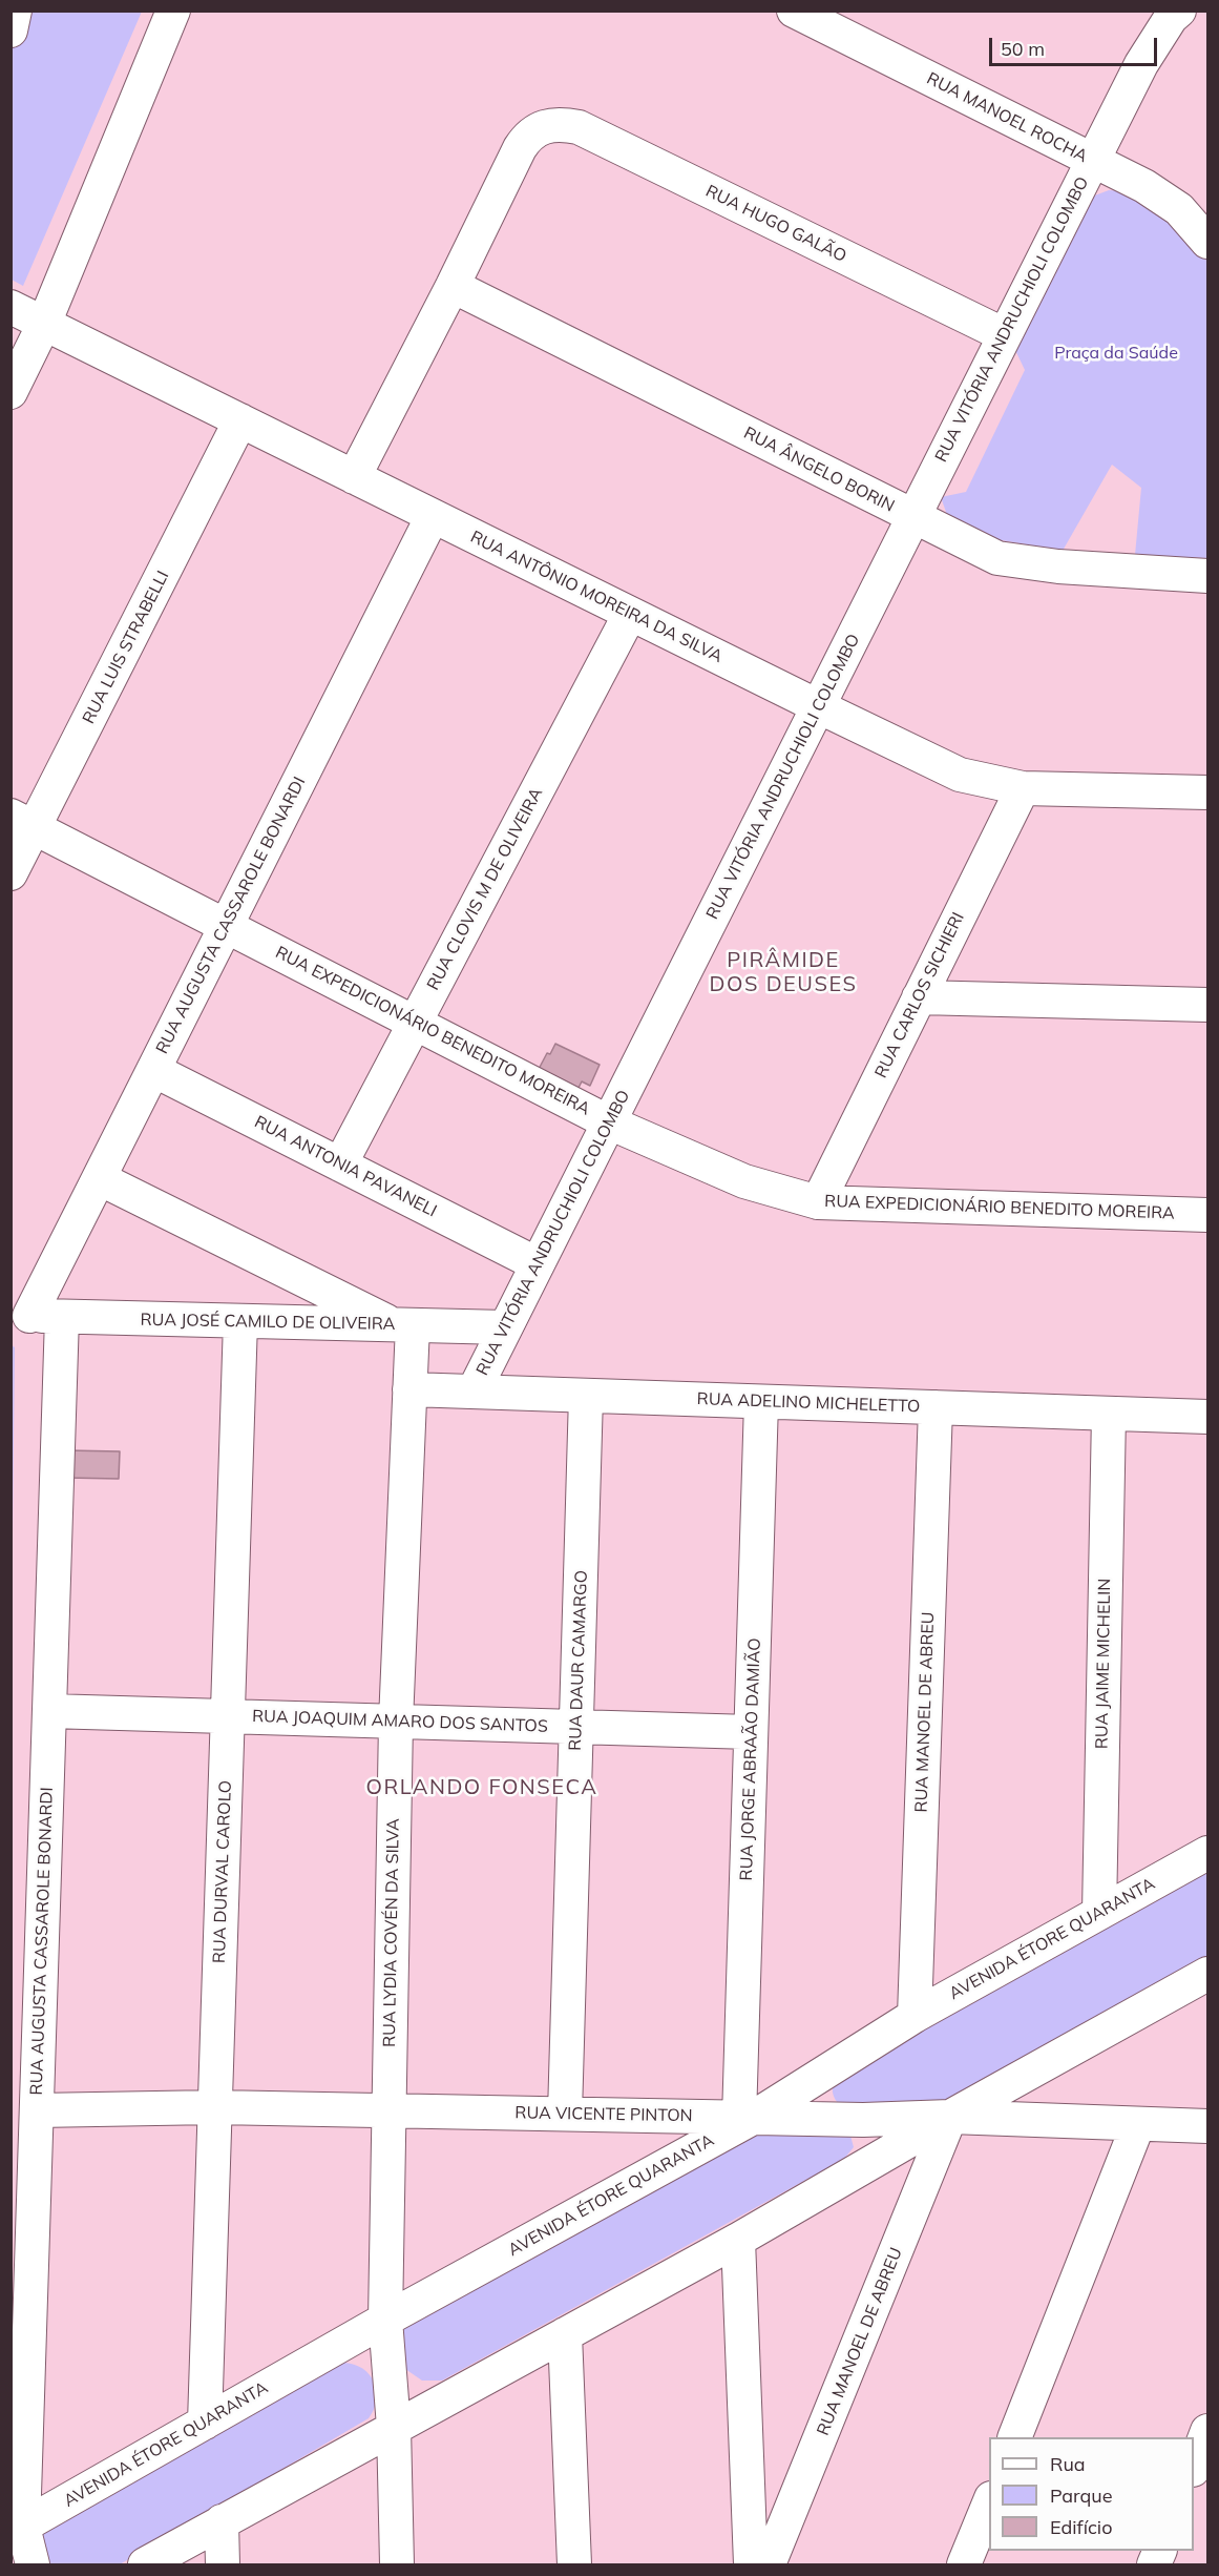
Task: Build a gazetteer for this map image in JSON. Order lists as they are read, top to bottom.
{
  "streets": {
    "street": [
      "RUA MANOEL ROCHA",
      "RUA HUGO GALÃO",
      "RUA VITÓRIA ANDRUCHIOLI COLOMBO",
      "RUA ÂNGELO BORIN",
      "RUA ANTÔNIO MOREIRA DA SILVA",
      "RUA LUIS STRABELLI",
      "RUA CLOVIS M DE OLIVEIRA",
      "RUA AUGUSTA CASSAROLE BONARDI",
      "RUA CARLOS SICHIERI",
      "RUA EXPEDICIONÁRIO BENEDITO MOREIRA",
      "RUA ANTONIA PAVANELI",
      "RUA JOSÉ CAMILO DE OLIVEIRA",
      "RUA ADELINO MICHELETTO",
      "RUA DAUR CAMARGO",
      "RUA JAIME MICHELIN",
      "RUA MANOEL DE ABREU",
      "RUA JOAQUIM AMARO DOS SANTOS",
      "RUA JORGE ABRAÃO DAMIÃO",
      "RUA DURVAL CAROLO",
      "RUA LYDIA COVÉN DA SILVA",
      "AVENIDA ÉTORE QUARANTA",
      "RUA VICENTE PINTON"
    ]
  },
  "crossings": [
    ["RUA MANOEL ROCHA", "RUA VITÓRIA ANDRUCHIOLI COLOMBO"],
    ["RUA HUGO GALÃO", "RUA VITÓRIA ANDRUCHIOLI COLOMBO"],
    ["RUA HUGO GALÃO", "RUA ÂNGELO BORIN"],
    ["RUA VITÓRIA ANDRUCHIOLI COLOMBO", "RUA ÂNGELO BORIN"],
    ["RUA VITÓRIA ANDRUCHIOLI COLOMBO", "RUA ANTÔNIO MOREIRA DA SILVA"],
    ["RUA VITÓRIA ANDRUCHIOLI COLOMBO", "RUA EXPEDICIONÁRIO BENEDITO MOREIRA"],
    ["RUA VITÓRIA ANDRUCHIOLI COLOMBO", "RUA ANTONIA PAVANELI"],
    ["RUA VITÓRIA ANDRUCHIOLI COLOMBO", "RUA JOSÉ CAMILO DE OLIVEIRA"],
    ["RUA VITÓRIA ANDRUCHIOLI COLOMBO", "RUA ADELINO MICHELETTO"],
    ["RUA ANTÔNIO MOREIRA DA SILVA", "RUA LUIS STRABELLI"],
    ["RUA ANTÔNIO MOREIRA DA SILVA", "RUA CLOVIS M DE OLIVEIRA"],
    ["RUA ANTÔNIO MOREIRA DA SILVA", "RUA AUGUSTA CASSAROLE BONARDI"],
    ["RUA ANTÔNIO MOREIRA DA SILVA", "RUA CARLOS SICHIERI"],
    ["RUA LUIS STRABELLI", "RUA EXPEDICIONÁRIO BENEDITO MOREIRA"],
    ["RUA CLOVIS M DE OLIVEIRA", "RUA EXPEDICIONÁRIO BENEDITO MOREIRA"],
    ["RUA CLOVIS M DE OLIVEIRA", "RUA ANTONIA PAVANELI"],
    ["RUA AUGUSTA CASSAROLE BONARDI", "RUA EXPEDICIONÁRIO BENEDITO MOREIRA"],
    ["RUA AUGUSTA CASSAROLE BONARDI", "RUA ANTONIA PAVANELI"],
    ["RUA AUGUSTA CASSAROLE BONARDI", "RUA JOSÉ CAMILO DE OLIVEIRA"],
    ["RUA AUGUSTA CASSAROLE BONARDI", "RUA JOAQUIM AMARO DOS SANTOS"],
    ["RUA AUGUSTA CASSAROLE BONARDI", "AVENIDA ÉTORE QUARANTA"],
    ["RUA AUGUSTA CASSAROLE BONARDI", "RUA VICENTE PINTON"],
    ["RUA CARLOS SICHIERI", "RUA EXPEDICIONÁRIO BENEDITO MOREIRA"],
    ["RUA JOSÉ CAMILO DE OLIVEIRA", "RUA DURVAL CAROLO"],
    ["RUA JOSÉ CAMILO DE OLIVEIRA", "RUA LYDIA COVÉN DA SILVA"],
    ["RUA ADELINO MICHELETTO", "RUA DAUR CAMARGO"],
    ["RUA ADELINO MICHELETTO", "RUA JAIME MICHELIN"],
    ["RUA ADELINO MICHELETTO", "RUA MANOEL DE ABREU"],
    ["RUA ADELINO MICHELETTO", "RUA JORGE ABRAÃO DAMIÃO"],
    ["RUA ADELINO MICHELETTO", "RUA LYDIA COVÉN DA SILVA"],
    ["RUA DAUR CAMARGO", "RUA JOAQUIM AMARO DOS SANTOS"],
    ["RUA DAUR CAMARGO", "RUA VICENTE PINTON"],
    ["RUA JAIME MICHELIN", "AVENIDA ÉTORE QUARANTA"],
    ["RUA MANOEL DE ABREU", "AVENIDA ÉTORE QUARANTA"],
    ["RUA MANOEL DE ABREU", "RUA VICENTE PINTON"],
    ["RUA JOAQUIM AMARO DOS SANTOS", "RUA JORGE ABRAÃO DAMIÃO"],
    ["RUA JOAQUIM AMARO DOS SANTOS", "RUA DURVAL CAROLO"],
    ["RUA JOAQUIM AMARO DOS SANTOS", "RUA LYDIA COVÉN DA SILVA"],
    ["RUA JORGE ABRAÃO DAMIÃO", "AVENIDA ÉTORE QUARANTA"],
    ["RUA JORGE ABRAÃO DAMIÃO", "RUA VICENTE PINTON"],
    ["RUA DURVAL CAROLO", "AVENIDA ÉTORE QUARANTA"],
    ["RUA DURVAL CAROLO", "RUA VICENTE PINTON"],
    ["RUA LYDIA COVÉN DA SILVA", "AVENIDA ÉTORE QUARANTA"],
    ["RUA LYDIA COVÉN DA SILVA", "RUA VICENTE PINTON"],
    ["AVENIDA ÉTORE QUARANTA", "RUA VICENTE PINTON"]
  ],
  "districts": ["PIRÂMIDE DOS DEUSES", "ORLANDO FONSECA"],
  "parks": ["Praça da Saúde"],
  "legend": ["Rua", "Parque", "Edifício"],
  "scale_bar": "50 m"
}
